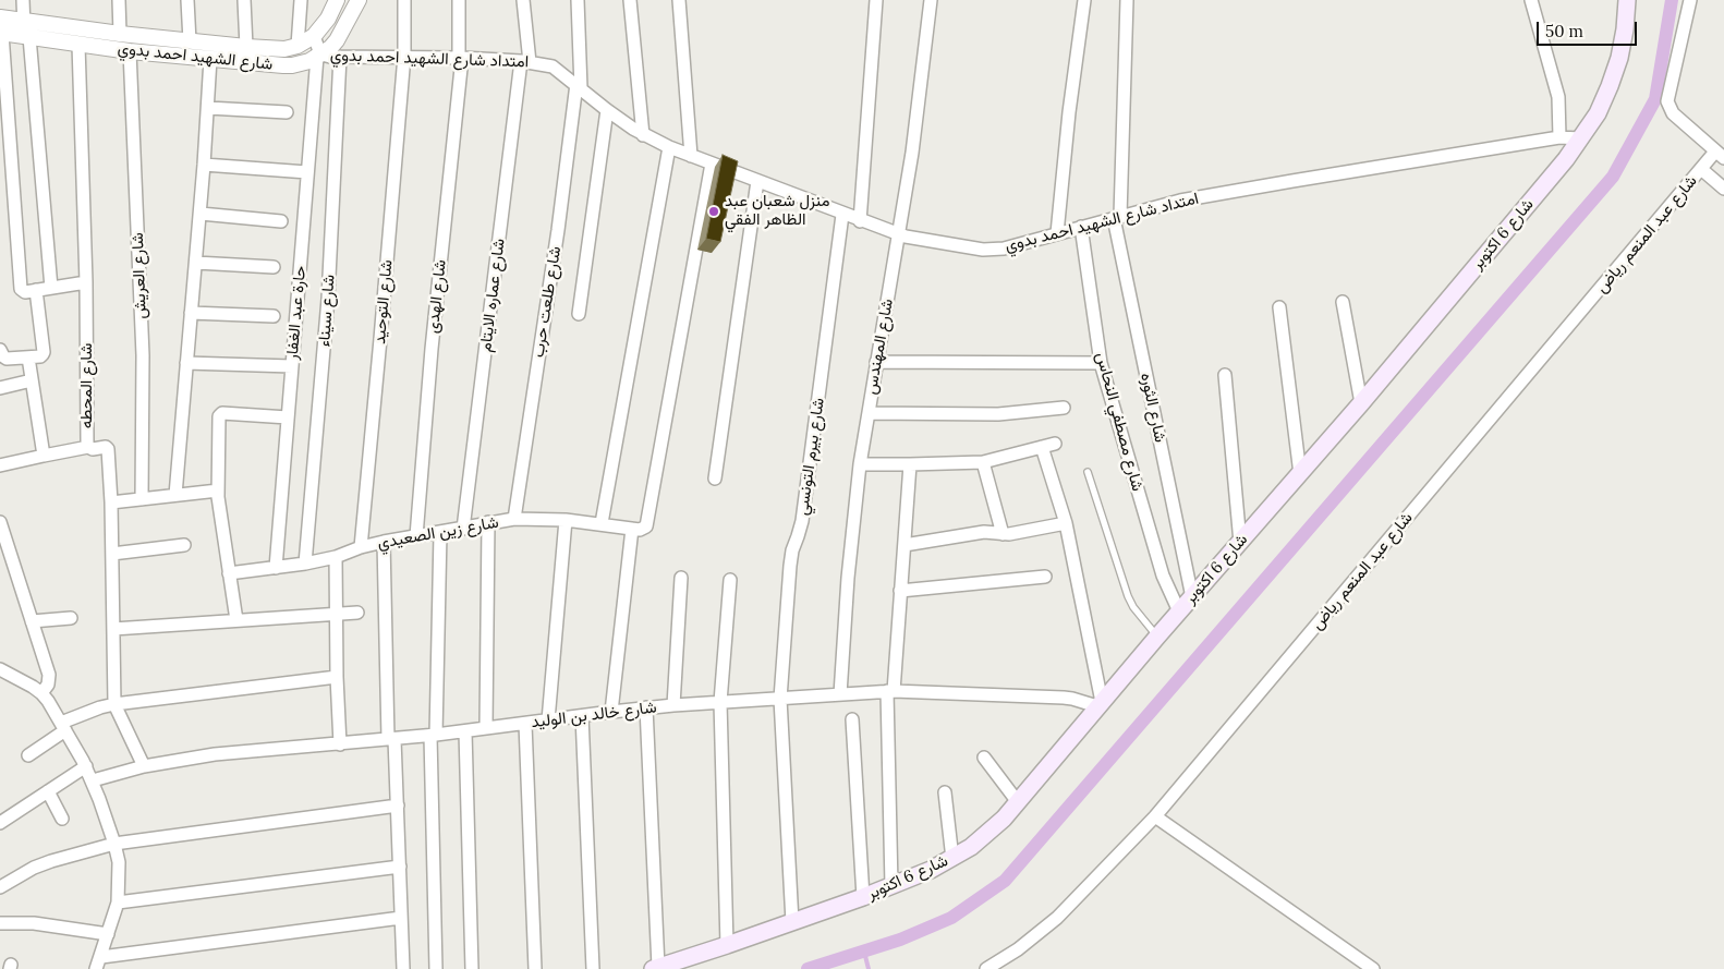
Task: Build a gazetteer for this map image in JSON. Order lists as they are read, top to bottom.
{
  "streets": {
    "main road": ["شارع 6 اكتوبر"],
    "street": [
      "شارع الشهيد احمد بدوي",
      "امتداد شارع الشهيد احمد بدوي",
      "شارع عبد المنعم رياض",
      "شارع العريش",
      "شارع عماره الايتام",
      "شارع الهدى",
      "شارع التوحيد",
      "شارع طلعت حرب",
      "شارع سيناء",
      "حارة عبد الغفار",
      "شارع المهندس",
      "شارع المحطه",
      "شارع الثوره",
      "شارع مصطفي النحاس",
      "شارع بيرم التونسي",
      "شارع زين الصعيدي",
      "شارع خالد بن الوليد"
    ]
  },
  "crossings": [
    ["شارع الشهيد احمد بدوي", "امتداد شارع الشهيد احمد بدوي"],
    ["شارع الشهيد احمد بدوي", "شارع العريش"],
    ["شارع الشهيد احمد بدوي", "حارة عبد الغفار"],
    ["شارع الشهيد احمد بدوي", "شارع المحطه"],
    ["امتداد شارع الشهيد احمد بدوي", "شارع 6 اكتوبر"],
    ["امتداد شارع الشهيد احمد بدوي", "شارع عماره الايتام"],
    ["امتداد شارع الشهيد احمد بدوي", "شارع الهدى"],
    ["امتداد شارع الشهيد احمد بدوي", "شارع التوحيد"],
    ["امتداد شارع الشهيد احمد بدوي", "شارع طلعت حرب"],
    ["امتداد شارع الشهيد احمد بدوي", "شارع سيناء"],
    ["امتداد شارع الشهيد احمد بدوي", "حارة عبد الغفار"],
    ["امتداد شارع الشهيد احمد بدوي", "شارع المهندس"],
    ["امتداد شارع الشهيد احمد بدوي", "شارع الثوره"],
    ["امتداد شارع الشهيد احمد بدوي", "شارع مصطفي النحاس"],
    ["امتداد شارع الشهيد احمد بدوي", "شارع بيرم التونسي"],
    ["امتداد شارع الشهيد احمد بدوي", "شارع زين الصعيدي"],
    ["شارع 6 اكتوبر", "شارع الثوره"],
    ["شارع 6 اكتوبر", "شارع مصطفي النحاس"],
    ["شارع 6 اكتوبر", "شارع بيرم التونسي"],
    ["شارع 6 اكتوبر", "شارع خالد بن الوليد"],
    ["شارع عماره الايتام", "شارع زين الصعيدي"],
    ["شارع الهدى", "شارع زين الصعيدي"],
    ["شارع التوحيد", "شارع زين الصعيدي"],
    ["شارع طلعت حرب", "شارع زين الصعيدي"],
    ["شارع سيناء", "شارع زين الصعيدي"],
    ["حارة عبد الغفار", "شارع زين الصعيدي"],
    ["شارع المهندس", "شارع خالد بن الوليد"],
    ["شارع المحطه", "شارع خالد بن الوليد"],
    ["شارع بيرم التونسي", "شارع خالد بن الوليد"]
  ],
  "places": ["منزل شعبان عبد الظاهر الفقي"],
  "scale_bar": "50 m"
}
